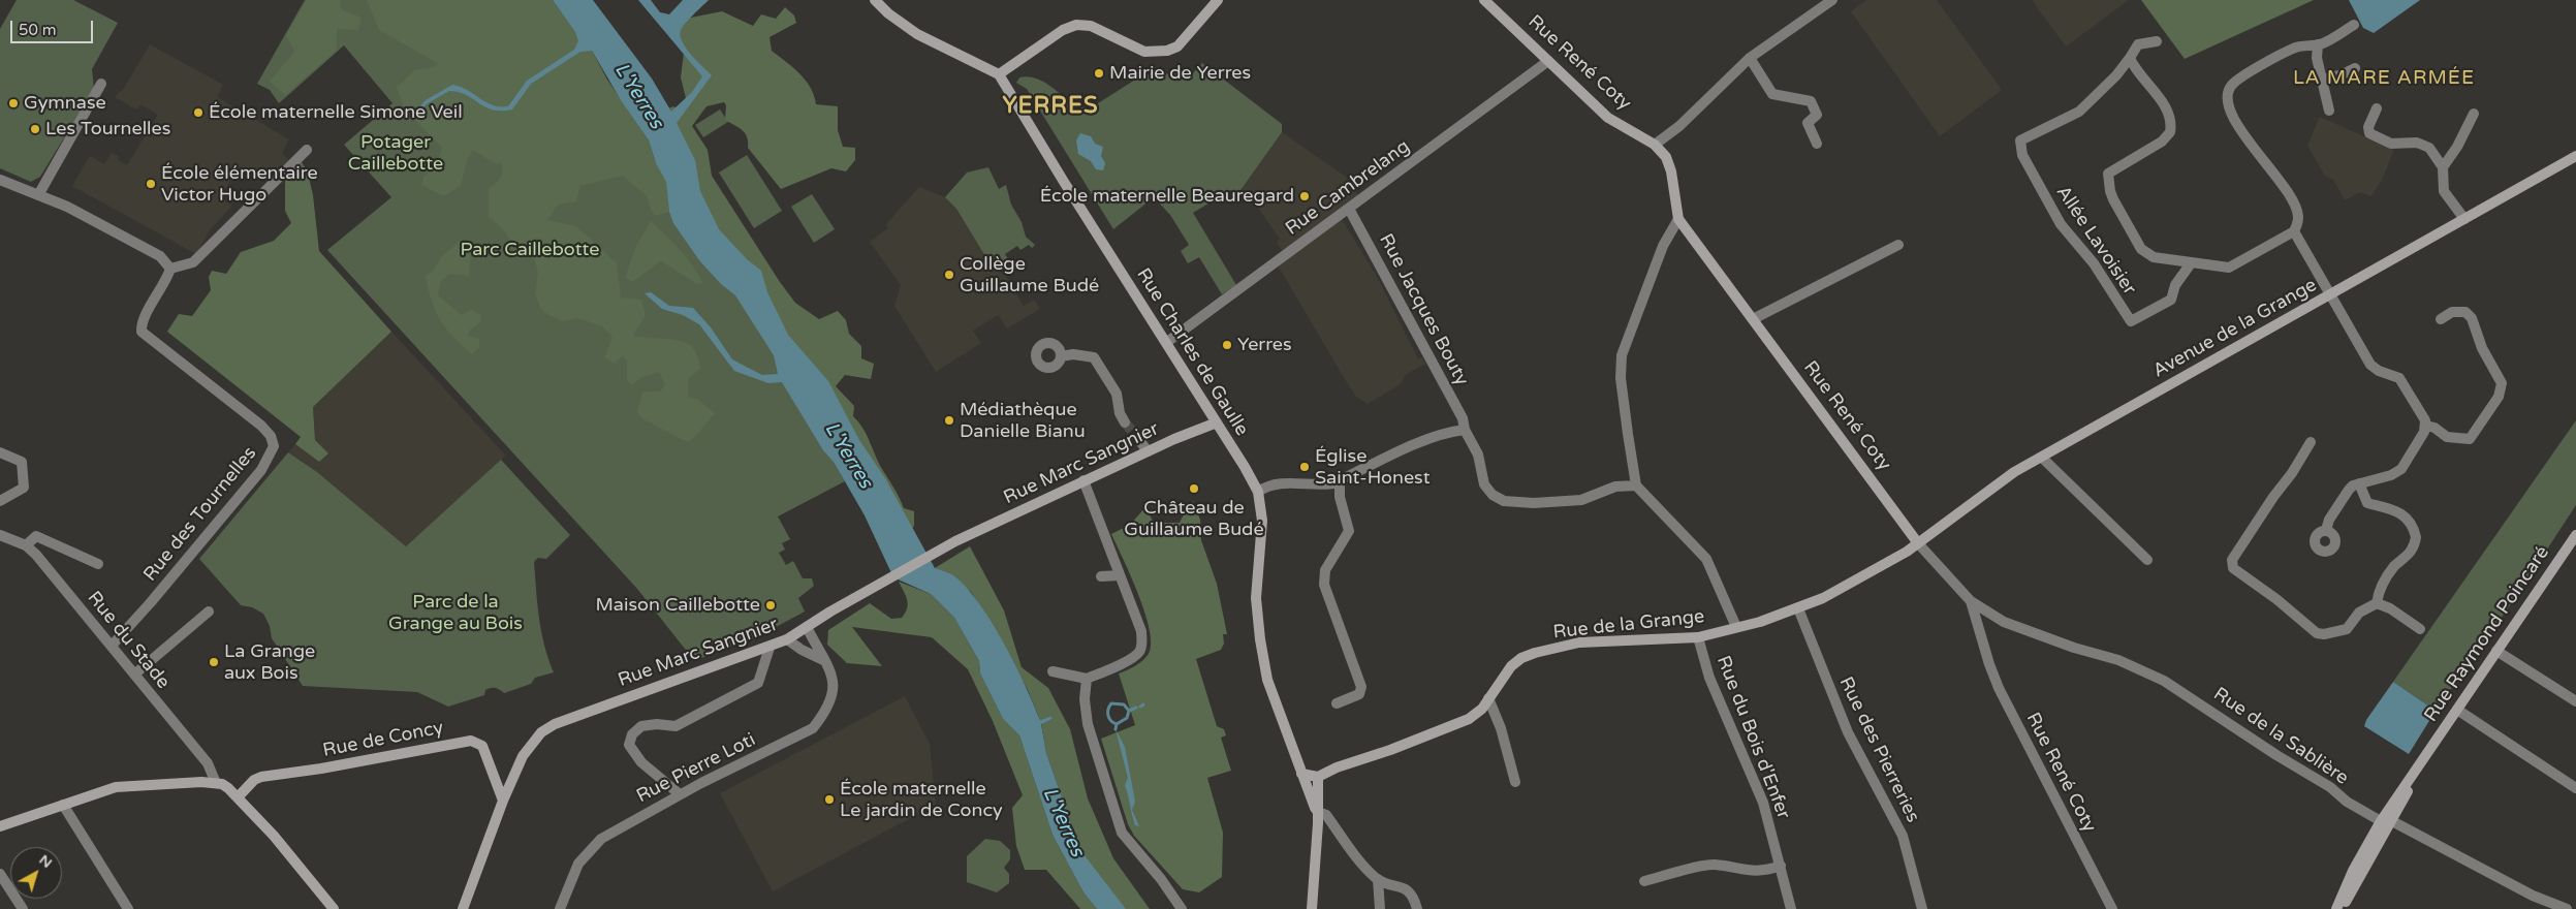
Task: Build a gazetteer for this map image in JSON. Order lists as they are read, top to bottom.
{
  "streets": {
    "street": [
      "Rue René Coty",
      "Rue Cambrelang",
      "Allée Lavoisier",
      "Rue Jacques Bouty",
      "Avenue de la Grange",
      "Rue Charles de Gaulle",
      "Rue Marc Sangnier",
      "Rue des Tournelles",
      "Rue de la Grange",
      "Rue Raymond Poincaré",
      "Rue du Stade",
      "Rue de la Sablière",
      "Rue du Bois d'Enfer",
      "Rue de Concy",
      "Rue des Pierreries",
      "Rue Pierre Loti"
    ]
  },
  "crossings": [
    ["Rue René Coty", "Rue Cambrelang"],
    ["Rue René Coty", "Avenue de la Grange"],
    ["Rue René Coty", "Rue de la Grange"],
    ["Rue René Coty", "Rue de la Sablière"],
    ["Rue Cambrelang", "Rue Jacques Bouty"],
    ["Rue Cambrelang", "Rue Charles de Gaulle"],
    ["Avenue de la Grange", "Rue de la Grange"],
    ["Rue Charles de Gaulle", "Rue Marc Sangnier"],
    ["Rue Marc Sangnier", "Rue de Concy"],
    ["Rue Marc Sangnier", "Rue Pierre Loti"],
    ["Rue des Tournelles", "Rue du Stade"],
    ["Rue de la Grange", "Rue du Bois d'Enfer"],
    ["Rue de la Grange", "Rue des Pierreries"],
    ["Rue Raymond Poincaré", "Rue de la Sablière"]
  ],
  "districts": ["LA MARE ARMÉE", "YERRES"],
  "water": ["L'Yerres"],
  "parks": ["Potager Caillebotte", "Parc Caillebotte", "Parc de la Grange au Bois"],
  "places": [
    "Mairie de Yerres",
    "Gymnase",
    "École maternelle Simone Veil",
    "Les Tournelles",
    "École élémentaire Victor Hugo",
    "École maternelle Beauregard",
    "Collège Guillaume Budé",
    "Yerres",
    "Médiathèque Danielle Bianu",
    "Église Saint-Honest",
    "Château de Guillaume Budé",
    "Maison Caillebotte",
    "La Grange aux Bois",
    "École maternelle Le jardin de Concy"
  ],
  "scale_bar": "50 m",
  "north": "top right"
}
